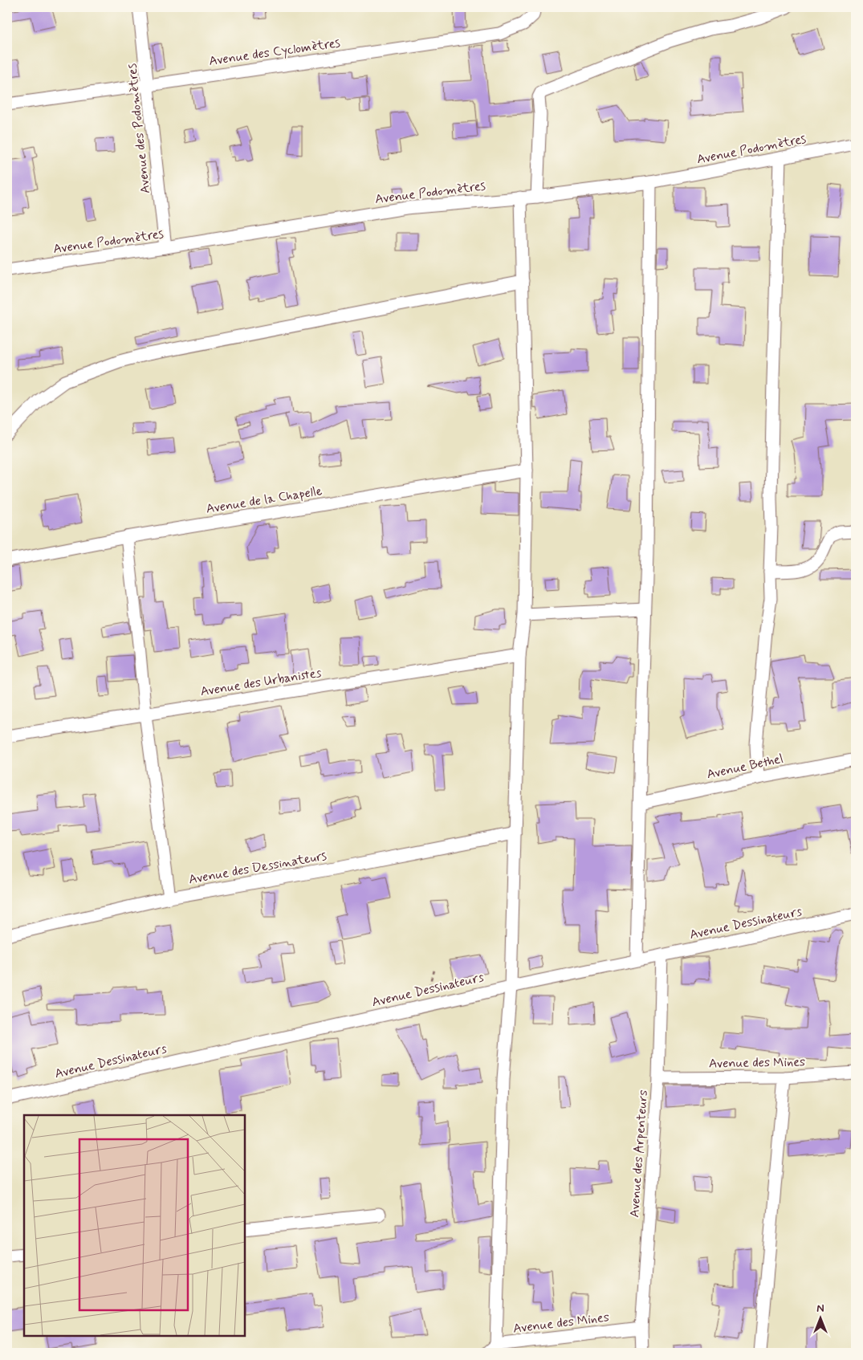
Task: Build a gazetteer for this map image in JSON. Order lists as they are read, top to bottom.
{
  "streets": {
    "street": [
      "Avenue des Cyclomètres",
      "Avenue des Podomètres",
      "Avenue Podomètres",
      "Avenue de la Chapelle",
      "Avenue des Urbanistes",
      "Avenue Bethel",
      "Avenue des Dessinateurs",
      "Avenue Dessinateurs",
      "Avenue des Mines",
      "Avenue des Arpenteurs"
    ]
  },
  "crossings": [
    ["Avenue des Cyclomètres", "Avenue des Podomètres"],
    ["Avenue des Podomètres", "Avenue Podomètres"],
    ["Avenue Dessinateurs", "Avenue des Arpenteurs"],
    ["Avenue des Mines", "Avenue des Arpenteurs"]
  ],
  "north": "top"
}
